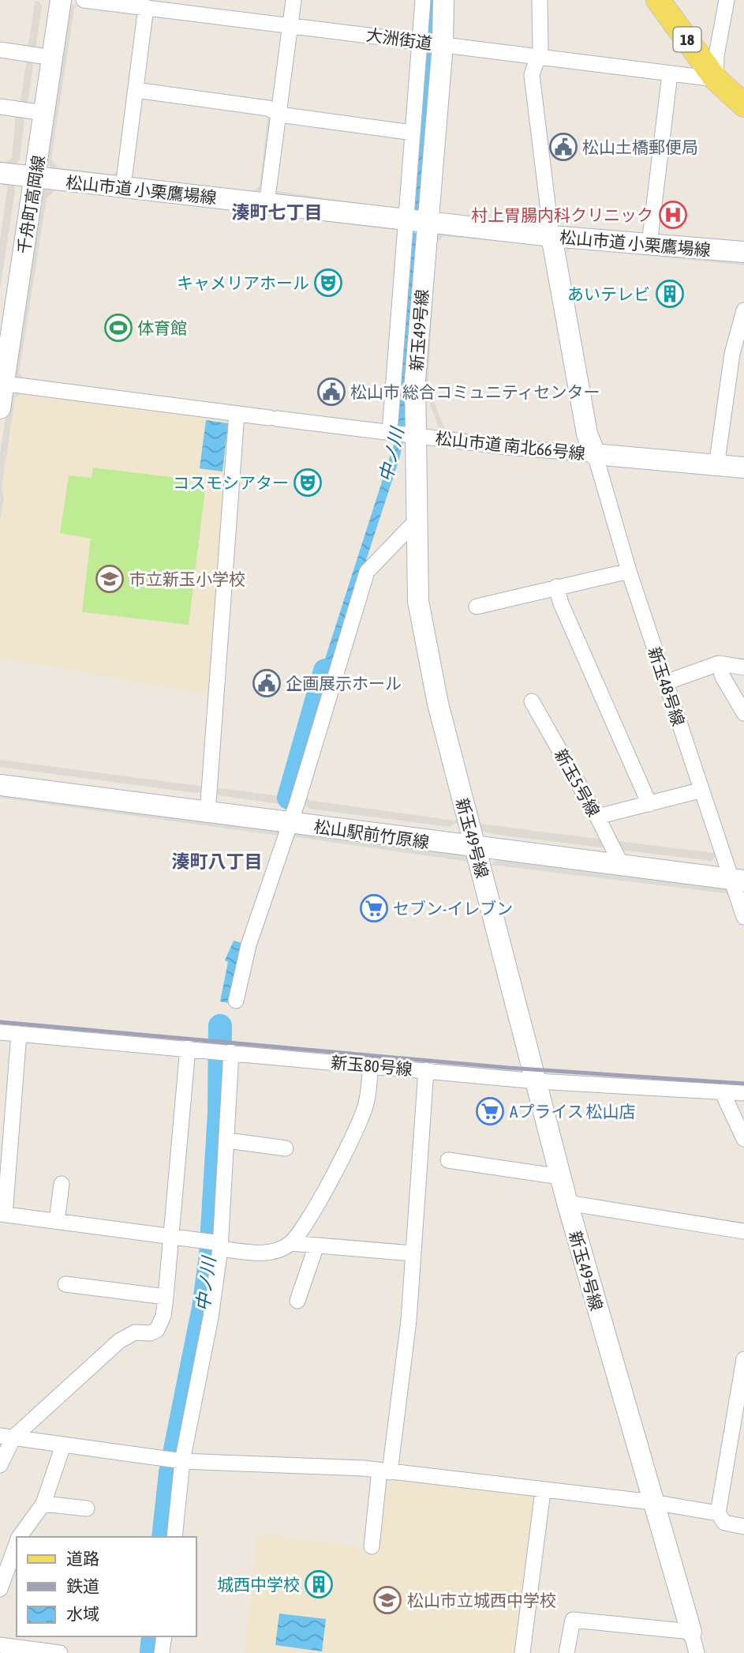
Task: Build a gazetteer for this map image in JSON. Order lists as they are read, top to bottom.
{
  "streets": {
    "main road": ["18"],
    "street": [
      "大洲街道",
      "松山市道 小栗鷹場線",
      "千舟町高岡線",
      "新玉49号線",
      "松山市道 南北66号線",
      "新玉48号線",
      "新玉5号線",
      "松山駅前竹原線",
      "新玉80号線"
    ]
  },
  "crossings": [
    ["大洲街道", "18"],
    ["大洲街道", "新玉49号線"],
    ["松山市道 小栗鷹場線", "千舟町高岡線"],
    ["松山市道 小栗鷹場線", "新玉49号線"],
    ["千舟町高岡線", "松山市道 南北66号線"],
    ["新玉49号線", "松山市道 南北66号線"],
    ["新玉49号線", "松山駅前竹原線"],
    ["新玉49号線", "新玉80号線"],
    ["松山市道 南北66号線", "新玉48号線"],
    ["新玉48号線", "松山駅前竹原線"],
    ["新玉5号線", "松山駅前竹原線"]
  ],
  "districts": ["湊町七丁目", "湊町八丁目"],
  "water": ["中ノ川"],
  "places": {
    "public building": ["松山土橋郵便局", "松山市 総合コミュニティセンター", "企画展示ホール"],
    "hospital": ["村上胃腸内科クリニック"],
    "theatre": ["キャメリアホール", "コスモシアター"],
    "building": ["あいテレビ", "城西中学校"],
    "sports": ["体育館"],
    "school or university": ["市立新玉小学校", "松山市立城西中学校"],
    "supermarket": ["セブン-イレブン", "Aプライス 松山店"]
  },
  "legend": ["道路", "鉄道", "水域"]
}
